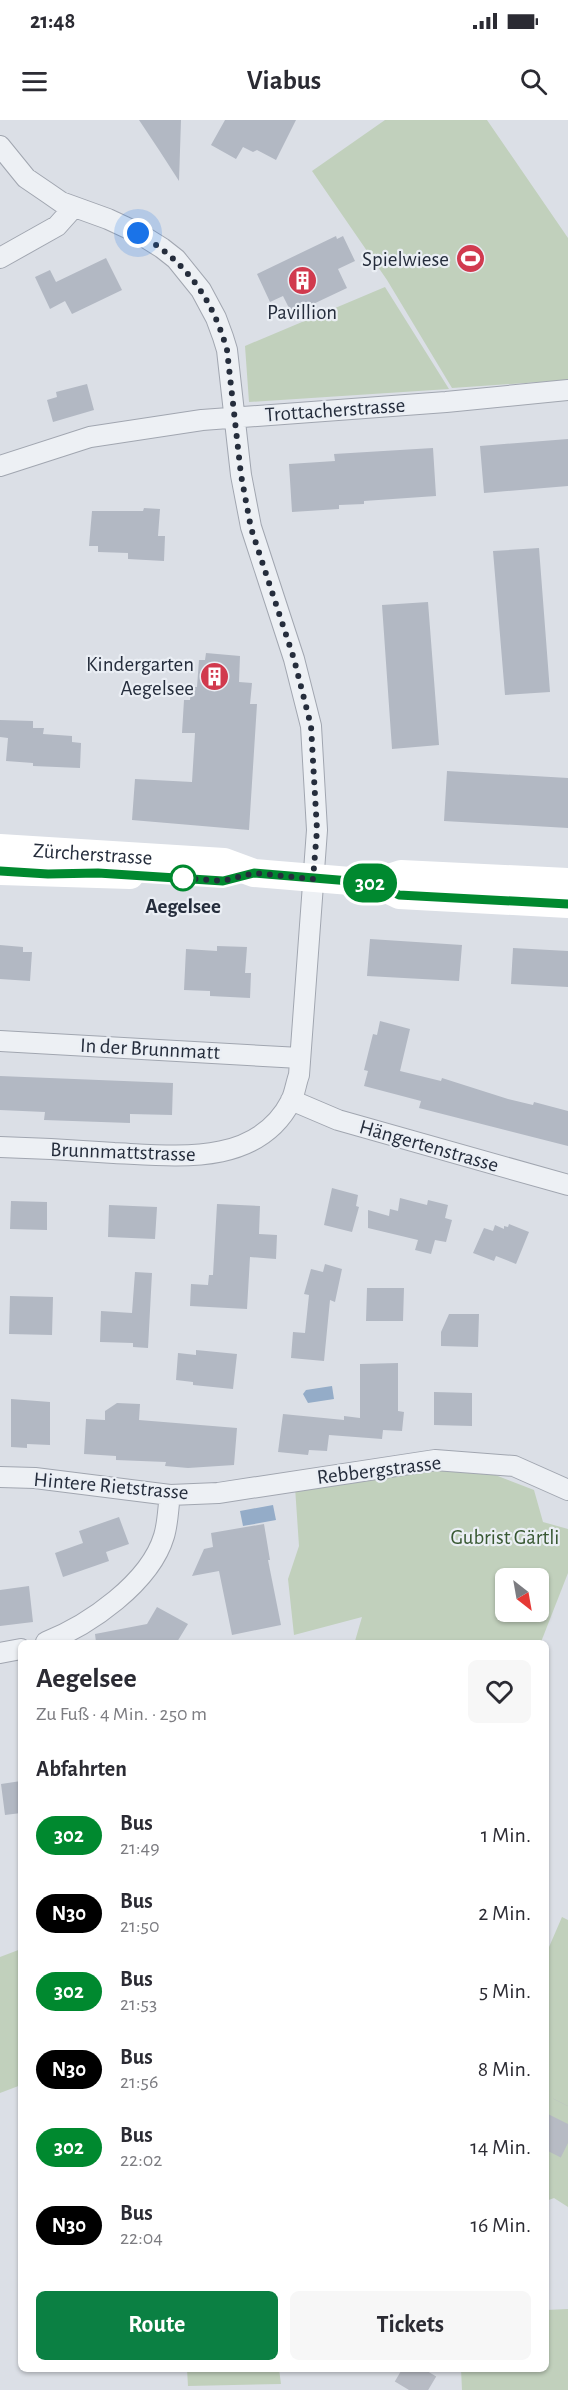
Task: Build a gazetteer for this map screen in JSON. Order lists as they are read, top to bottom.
{
  "streets": {
    "main road": ["Zürcherstrasse"],
    "street": [
      "Trottacherstrasse",
      "In der Brunnmatt",
      "Hängertenstrasse",
      "Brunnmattstrasse",
      "Rebbergstrasse",
      "Hintere Rietstrasse"
    ]
  },
  "crossings": [
    ["Trottacherstrasse", "Brunnmattstrasse"],
    ["Zürcherstrasse", "Brunnmattstrasse"],
    ["In der Brunnmatt", "Brunnmattstrasse"],
    ["Hängertenstrasse", "Brunnmattstrasse"],
    ["Rebbergstrasse", "Hintere Rietstrasse"]
  ],
  "parks": ["Gubrist Gärtli"],
  "places": {
    "sports": ["Spielwiese"],
    "building": ["Pavillion", "Kindergarten Aegelsee"],
    "other": ["Aegelsee"]
  },
  "lines": ["bus line 302"],
  "north": "bottom right",
  "page": {
    "status": "21:48",
    "header": "Viabus",
    "on_map": "302",
    "heading": [
      ["Aegelsee", "Zu Fuß · 4 Min. · 250 m"],
      "Abfahrten"
    ],
    "list": [
      {
        "mark": "302",
        "name": "Bus",
        "note": "21:49",
        "value": "1 Min."
      },
      {
        "mark": "N30",
        "name": "Bus",
        "note": "21:50",
        "value": "2 Min."
      },
      {
        "mark": "302",
        "name": "Bus",
        "note": "21:53",
        "value": "5 Min."
      },
      {
        "mark": "N30",
        "name": "Bus",
        "note": "21:56",
        "value": "8 Min."
      },
      {
        "mark": "302",
        "name": "Bus",
        "note": "22:02",
        "value": "14 Min."
      },
      {
        "mark": "N30",
        "name": "Bus",
        "note": "22:04",
        "value": "16 Min."
      }
    ],
    "buttons": ["Route", "Tickets"]
  }
}
